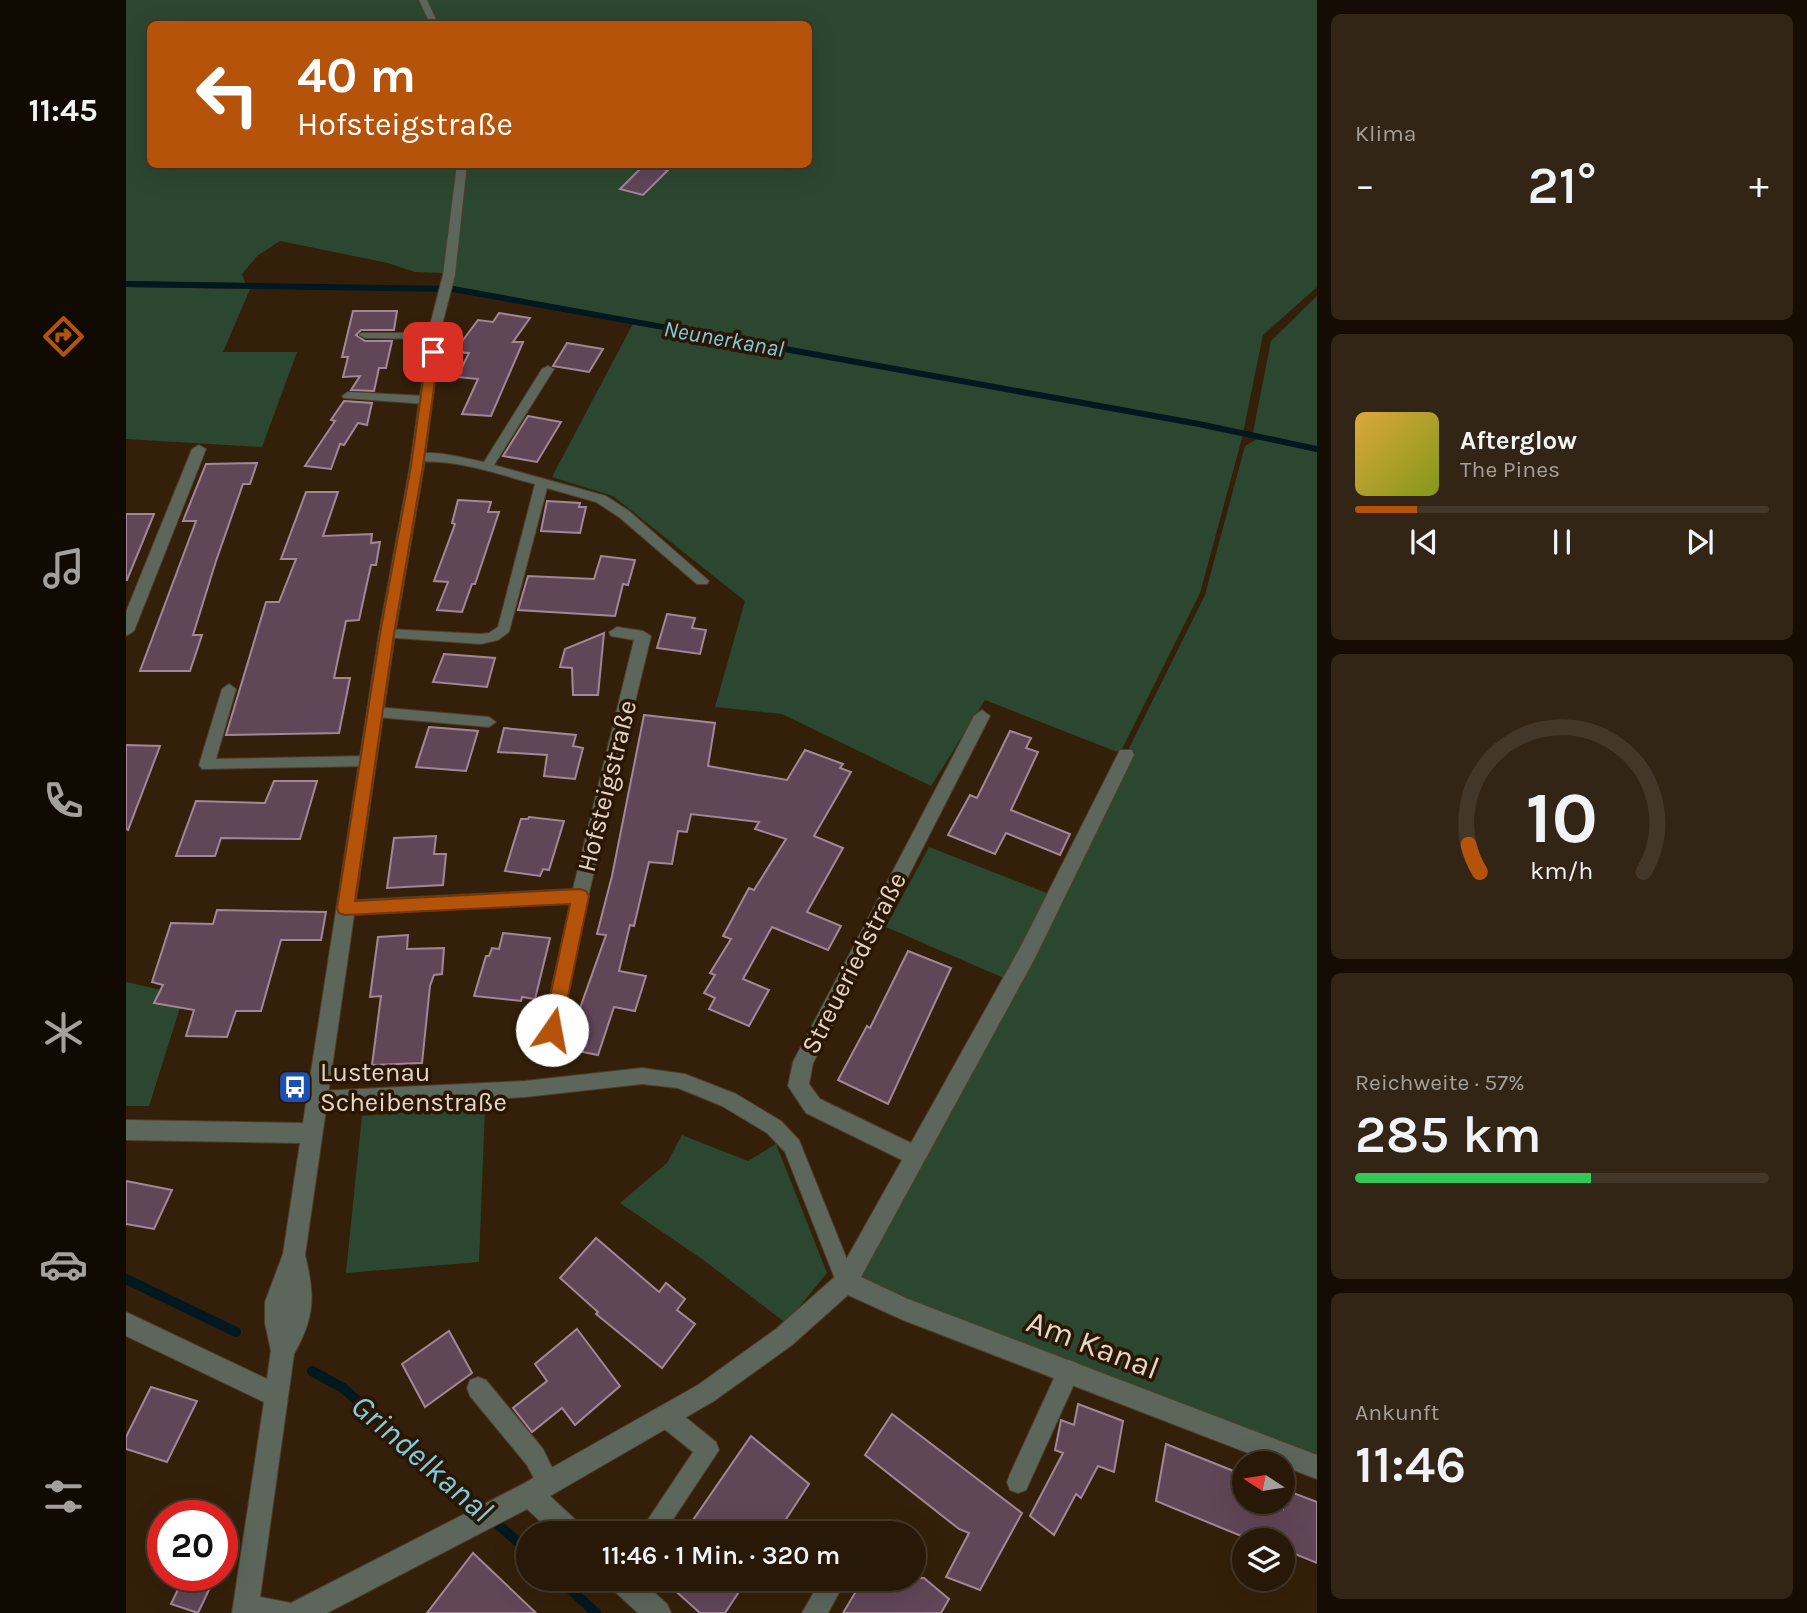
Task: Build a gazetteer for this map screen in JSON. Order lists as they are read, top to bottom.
{
  "streets": {
    "street": ["Hofsteigstraße", "Streueriedstraße", "Am Kanal"]
  },
  "water": ["Neunerkanal", "Grindelkanal"],
  "places": {
    "bus stop": ["Lustenau Scheibenstraße"]
  },
  "north": "left",
  "page": {
    "tabs": "11:45",
    "tile": [
      "Klima",
      ["Reichweite · 57%", "285 km"],
      ["Ankunft", "11:46"]
    ],
    "turn": ["40 m", "Hofsteigstraße"],
    "heat": ["−", "21°", "+"],
    "song": ["Afterglow", "The Pines"],
    "limit": "20",
    "trip": "11:46 · 1 Min. · 320 m",
    "gauge": ["10", "km/h"]
  }
}
